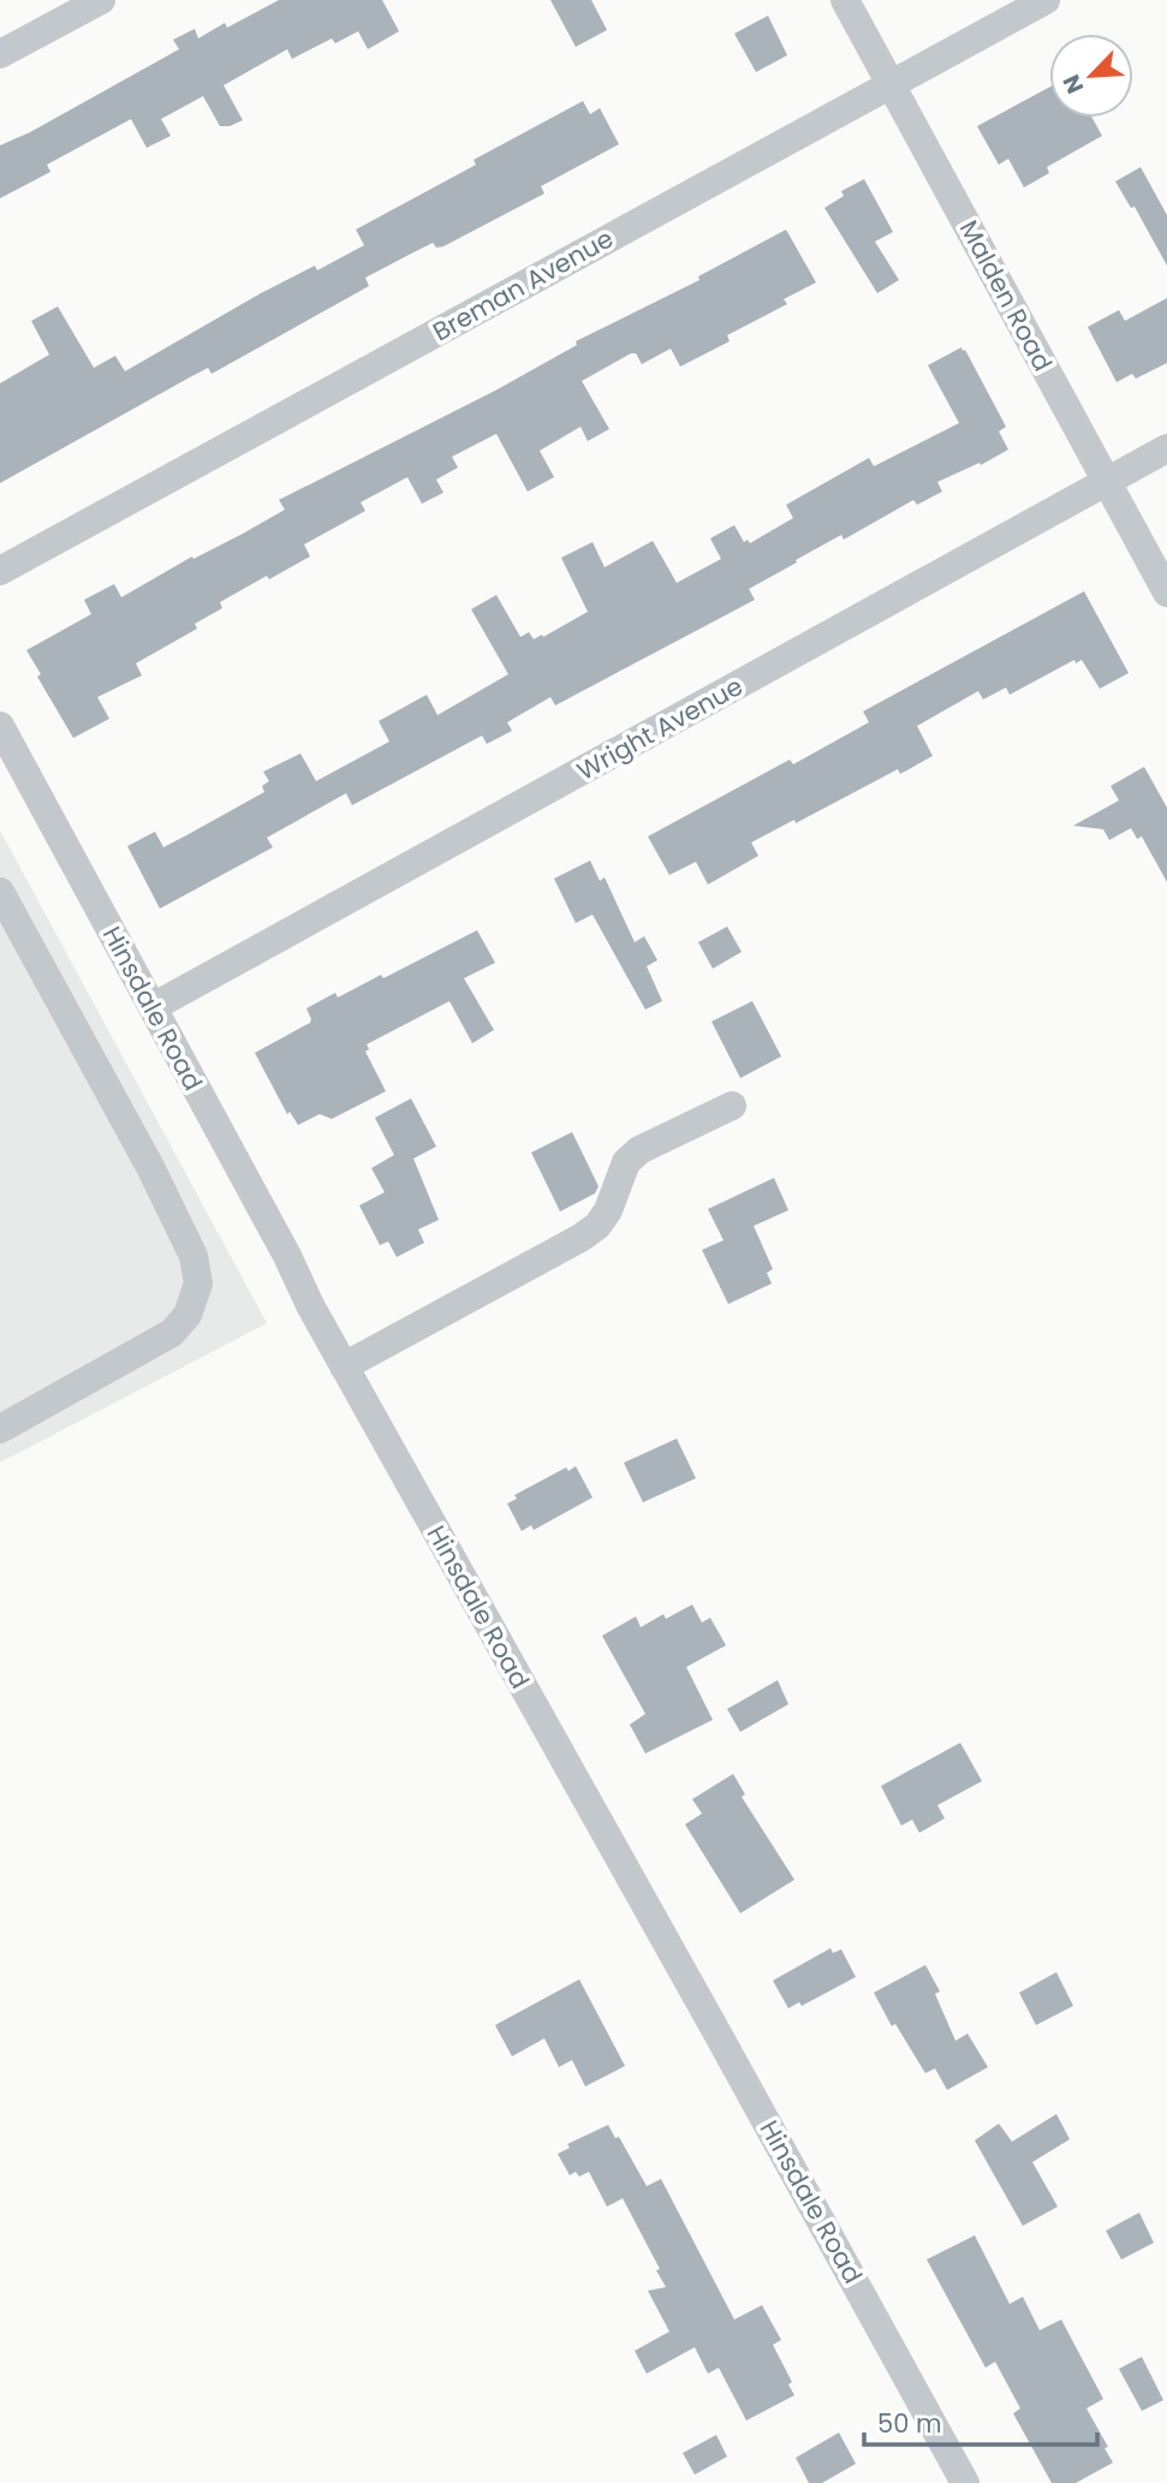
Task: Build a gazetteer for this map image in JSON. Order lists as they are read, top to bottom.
{
  "streets": {
    "street": [
      "Breman Avenue",
      "Malden Road",
      "Wright Avenue",
      "Hinsdale Road"
    ]
  },
  "crossings": [
    ["Breman Avenue", "Malden Road"],
    ["Malden Road", "Wright Avenue"],
    ["Wright Avenue", "Hinsdale Road"]
  ],
  "scale_bar": "50 m",
  "north": "bottom left"
}
